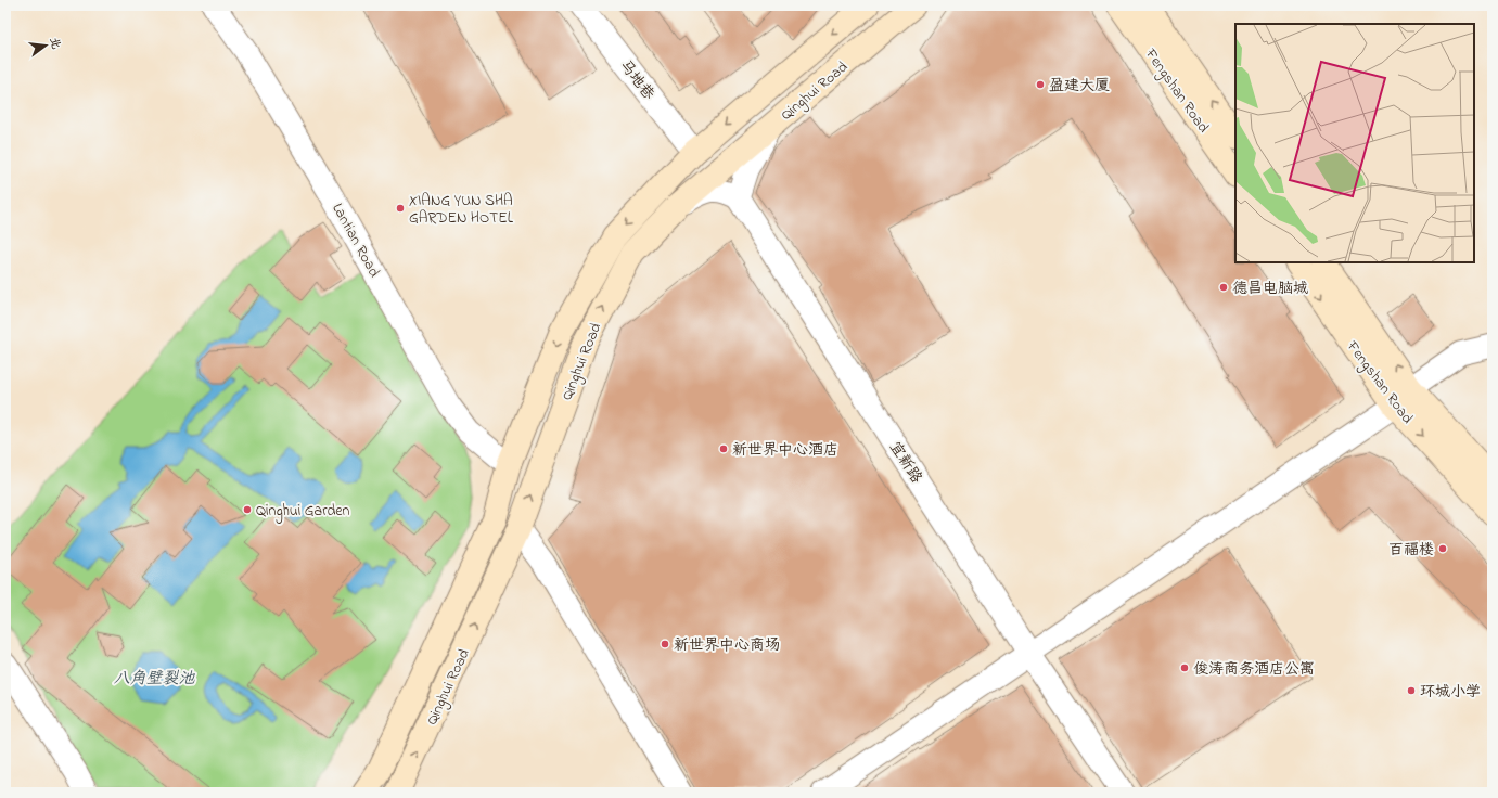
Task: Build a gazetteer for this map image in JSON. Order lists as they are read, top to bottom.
{
  "streets": {
    "street": [
      "马地巷",
      "Qinghui Road",
      "Fengshan Road",
      "Lantian Road",
      "宜新路"
    ]
  },
  "crossings": [
    ["马地巷", "Qinghui Road"],
    ["Qinghui Road", "Lantian Road"]
  ],
  "water": ["八角壁裂池"],
  "places": [
    "盈建大厦",
    "XIANG YUN SHA GARDEN HOTEL",
    "德昌电脑城",
    "新世界中心酒店",
    "Qinghui Garden",
    "百福楼",
    "新世界中心商场",
    "俊涛商务酒店公寓",
    "环城小学"
  ],
  "north": "right"
}
